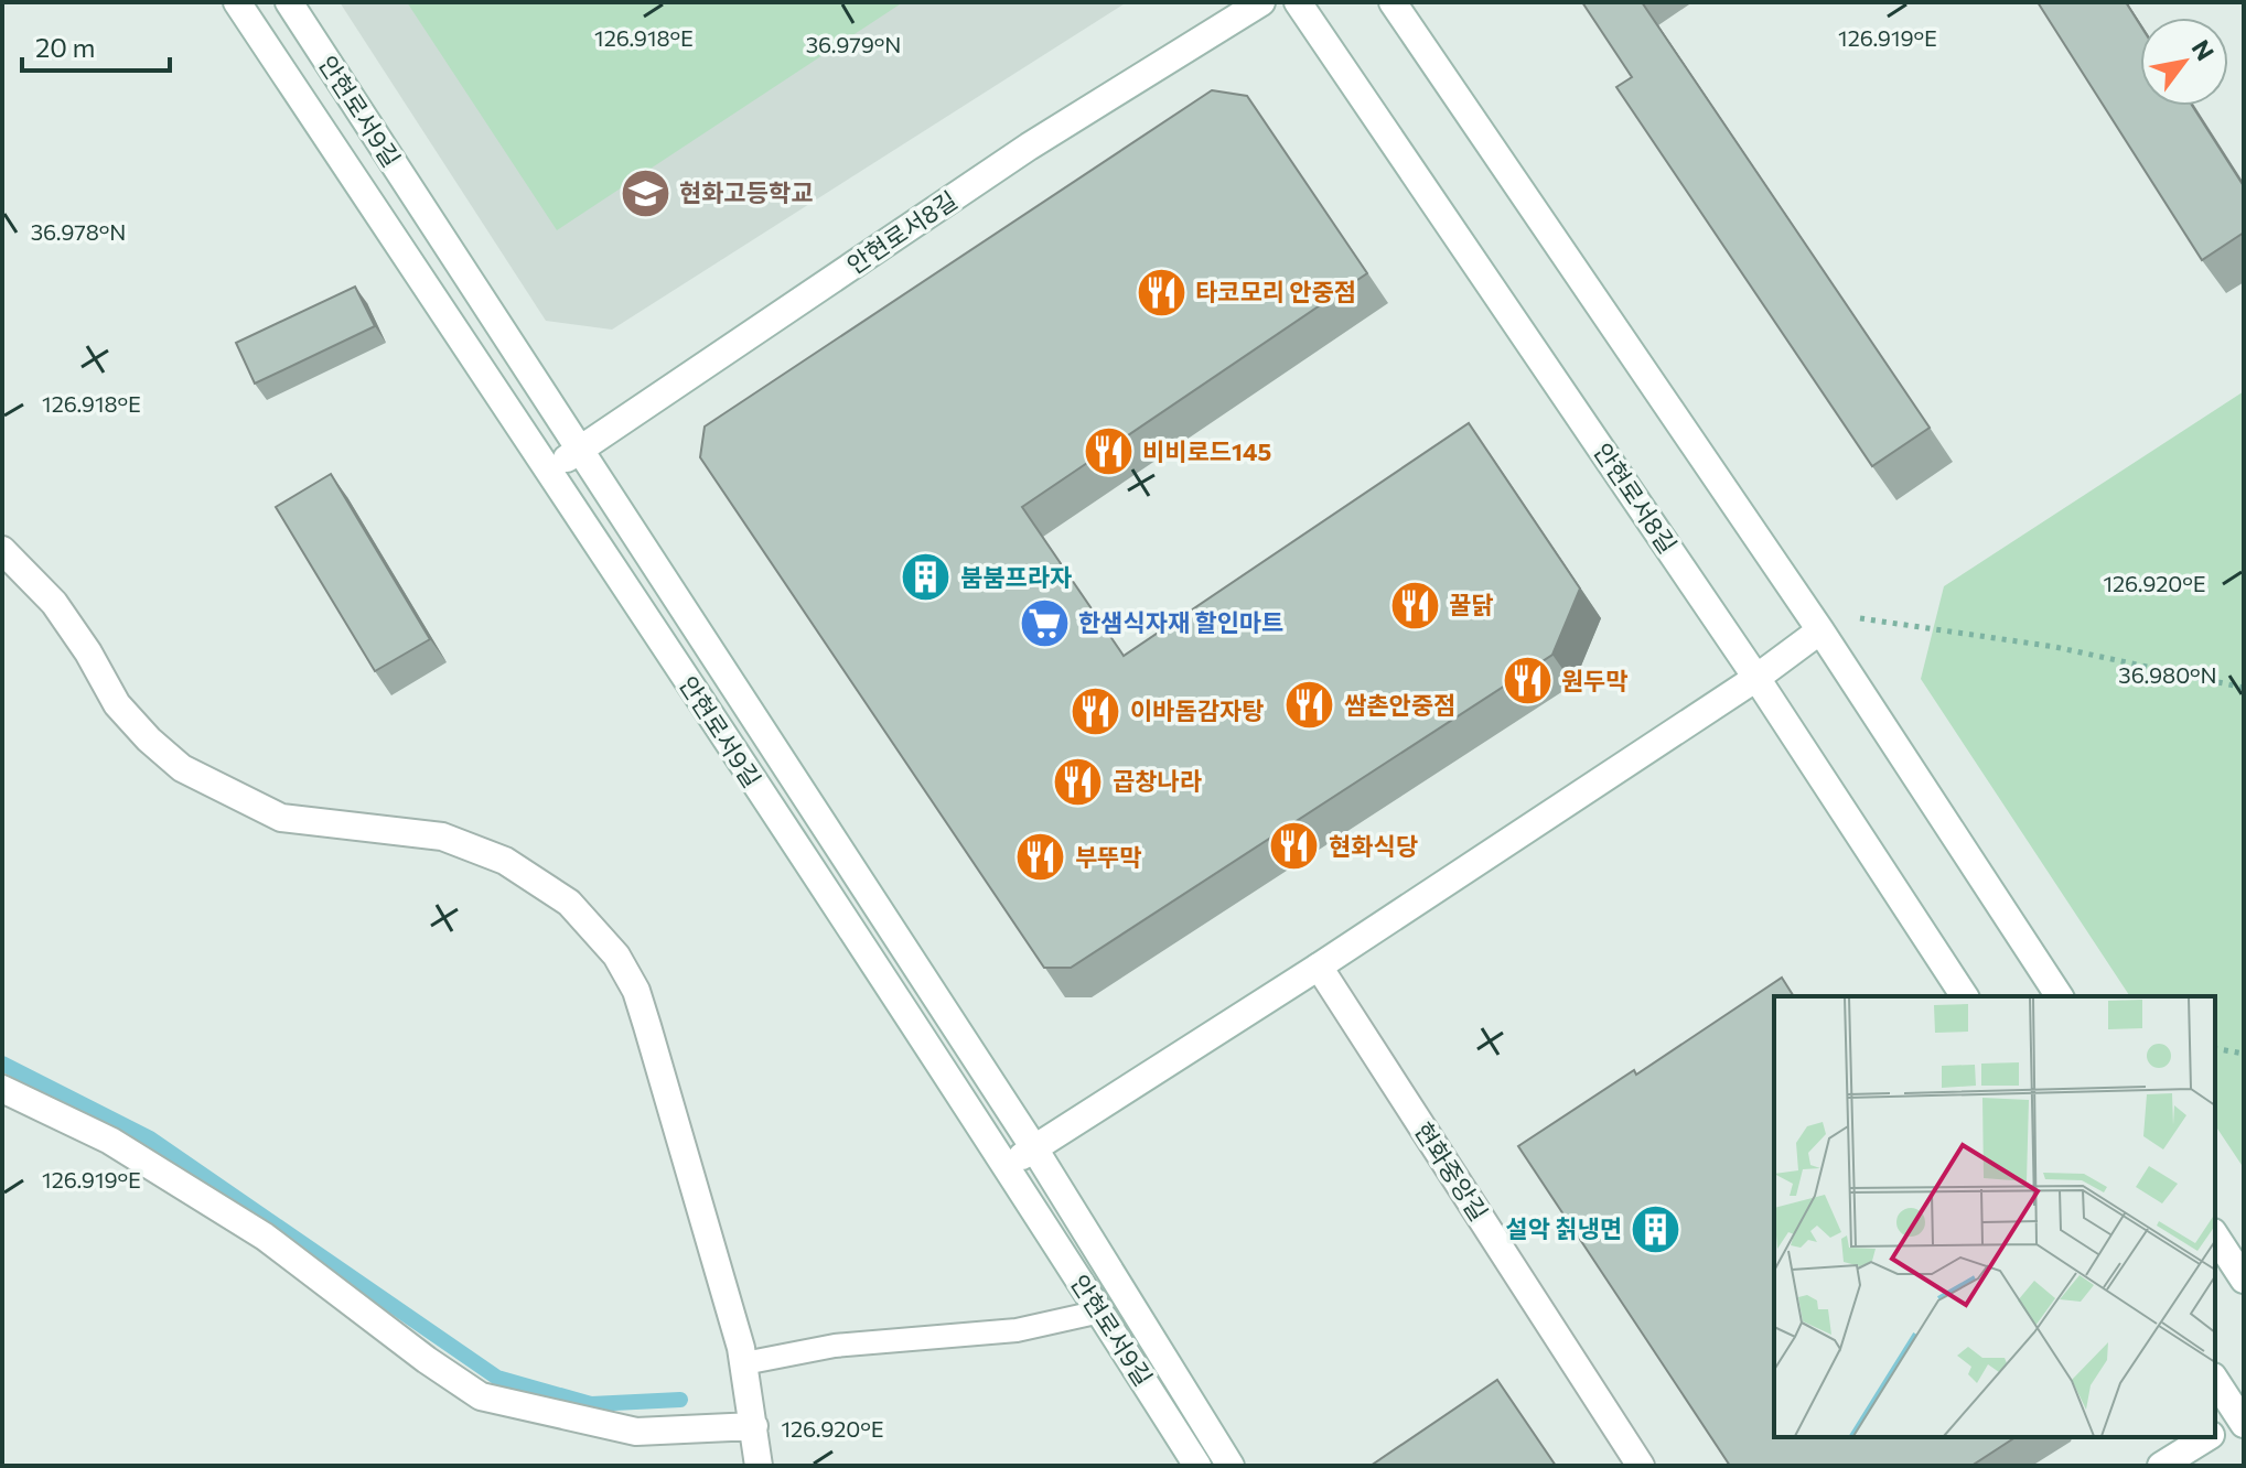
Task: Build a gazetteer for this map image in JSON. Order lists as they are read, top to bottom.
{
  "streets": {
    "street": ["안현로서9길", "안현로서8길", "현화중앙길"]
  },
  "crossings": [
    ["안현로서9길", "안현로서8길"]
  ],
  "places": {
    "school or university": ["현화고등학교"],
    "restaurant": [
      "타코모리 안중점",
      "비비로드145",
      "꿀닭",
      "원두막",
      "쌈촌안중점",
      "이바돔감자탕",
      "곱창나라",
      "현화식당",
      "부뚜막"
    ],
    "building": ["붐붐프라자", "설악 칡냉면"],
    "supermarket": ["한샘식자재 할인마트"]
  },
  "scale_bar": "20 m",
  "north": "top right",
  "coordinates": [
    "126.918°E",
    "126.919°E",
    "36.979°N",
    "36.978°N",
    "126.920°E",
    "36.980°N"
  ]
}
